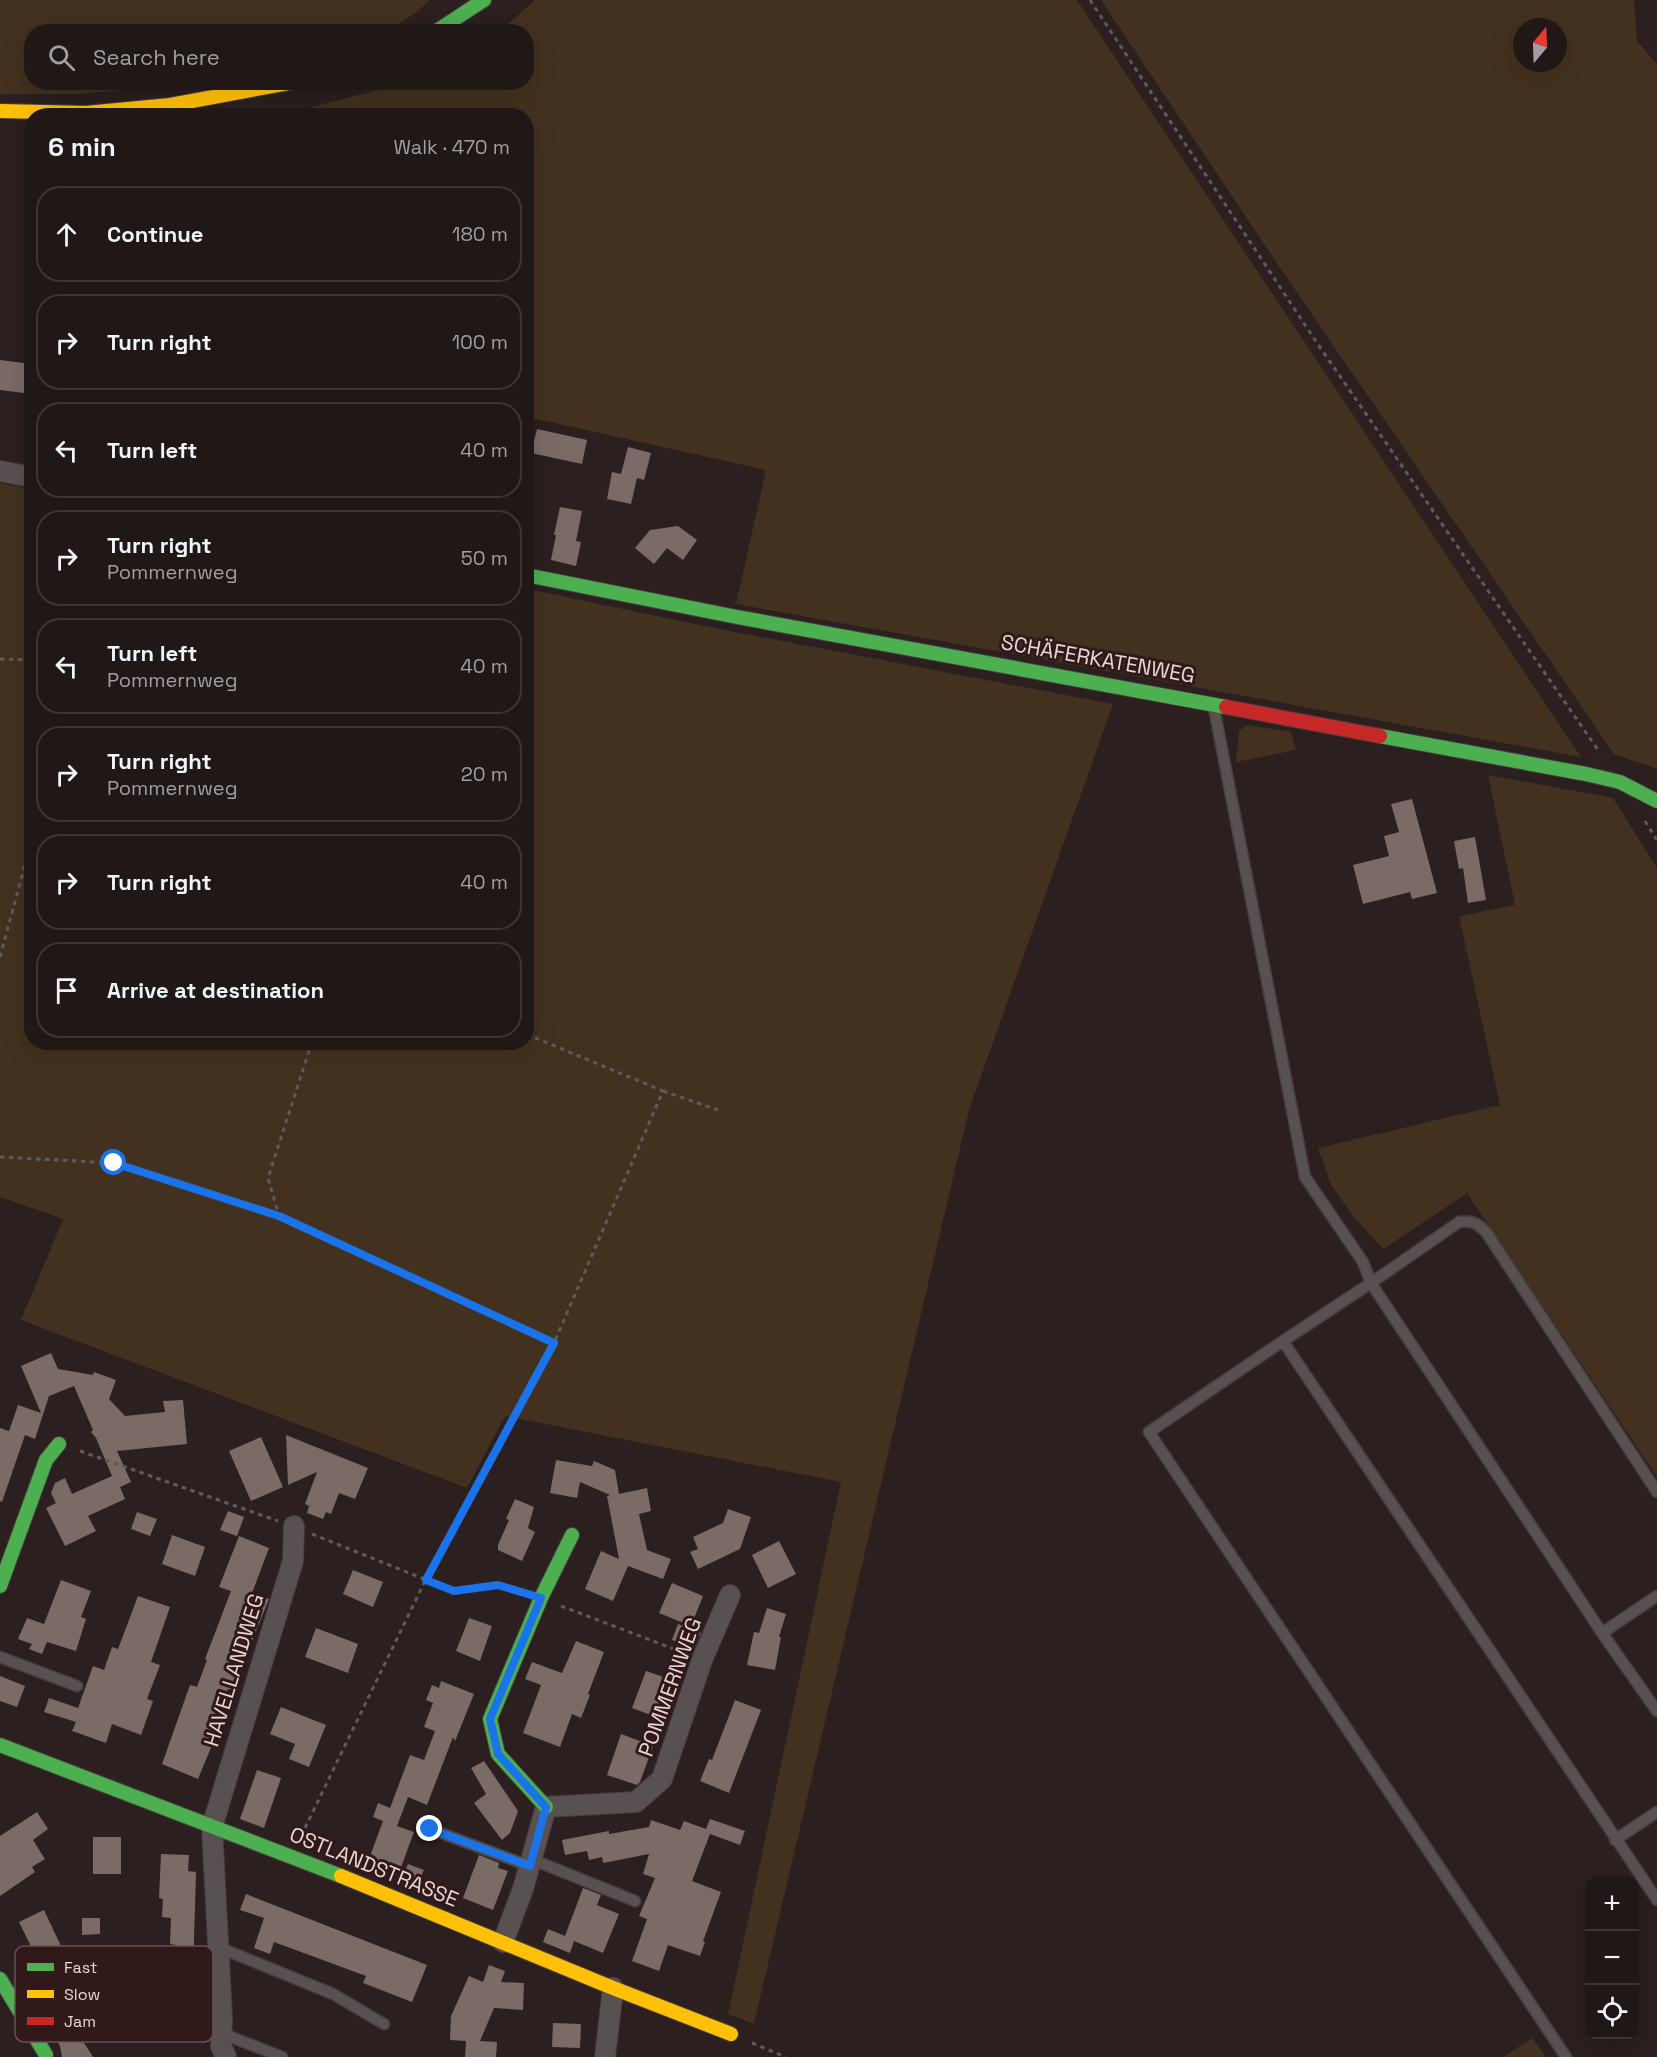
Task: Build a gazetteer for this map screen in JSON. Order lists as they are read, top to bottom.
{
  "streets": {
    "main road": ["SCHÄFERKATENWEG", "OSTLANDSTRASSE"],
    "street": ["HAVELLANDWEG", "POMMERNWEG"]
  },
  "crossings": [
    ["HAVELLANDWEG", "OSTLANDSTRASSE"]
  ],
  "legend": ["Fast", "Slow", "Jam"],
  "north": "top",
  "page": {
    "search": "Search here",
    "heading": ["6 min", "Walk · 470 m"],
    "list": [
      ["Continue", "180 m"],
      ["Turn right", "100 m"],
      ["Turn left", "40 m"],
      ["Turn right", "Pommernweg", "50 m"],
      ["Turn left", "Pommernweg", "40 m"],
      ["Turn right", "Pommernweg", "20 m"],
      ["Turn right", "40 m"],
      "Arrive at destination"
    ],
    "map_buttons": ["+", "−"]
  }
}
